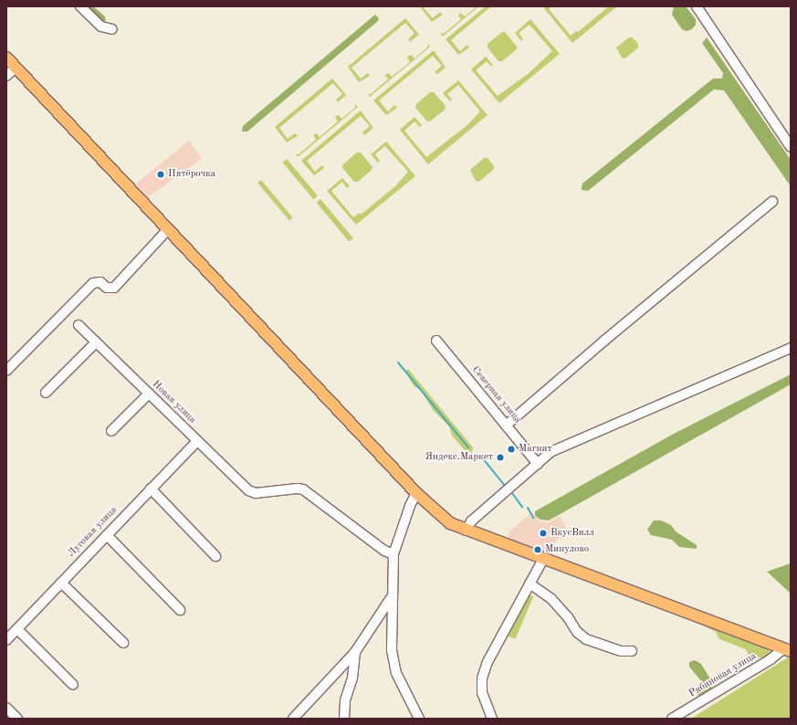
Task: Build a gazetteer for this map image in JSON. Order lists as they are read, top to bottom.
{
  "streets": {
    "street": [
      "Северная улица",
      "Новая улица",
      "Луговая улица",
      "Рябиновая улица"
    ]
  },
  "crossings": [
    ["Новая улица", "Луговая улица"]
  ],
  "places": [
    "Пятёрочка",
    "Магнит",
    "Яндекс.Маркет",
    "ВкусВилл",
    "Минулово"
  ]
}
